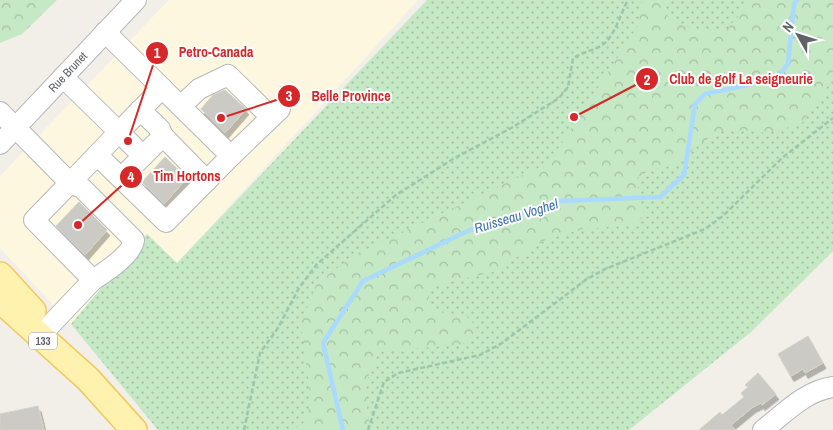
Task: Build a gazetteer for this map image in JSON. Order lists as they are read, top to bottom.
{
  "streets": {
    "main road": ["133"],
    "street": ["Rue Brunet"]
  },
  "water": ["Ruisseau Voghel"],
  "places": [
    "Club de golf La seigneurie",
    "Belle Province",
    "Petro-Canada",
    "Tim Hortons"
  ],
  "north": "top left"
}
